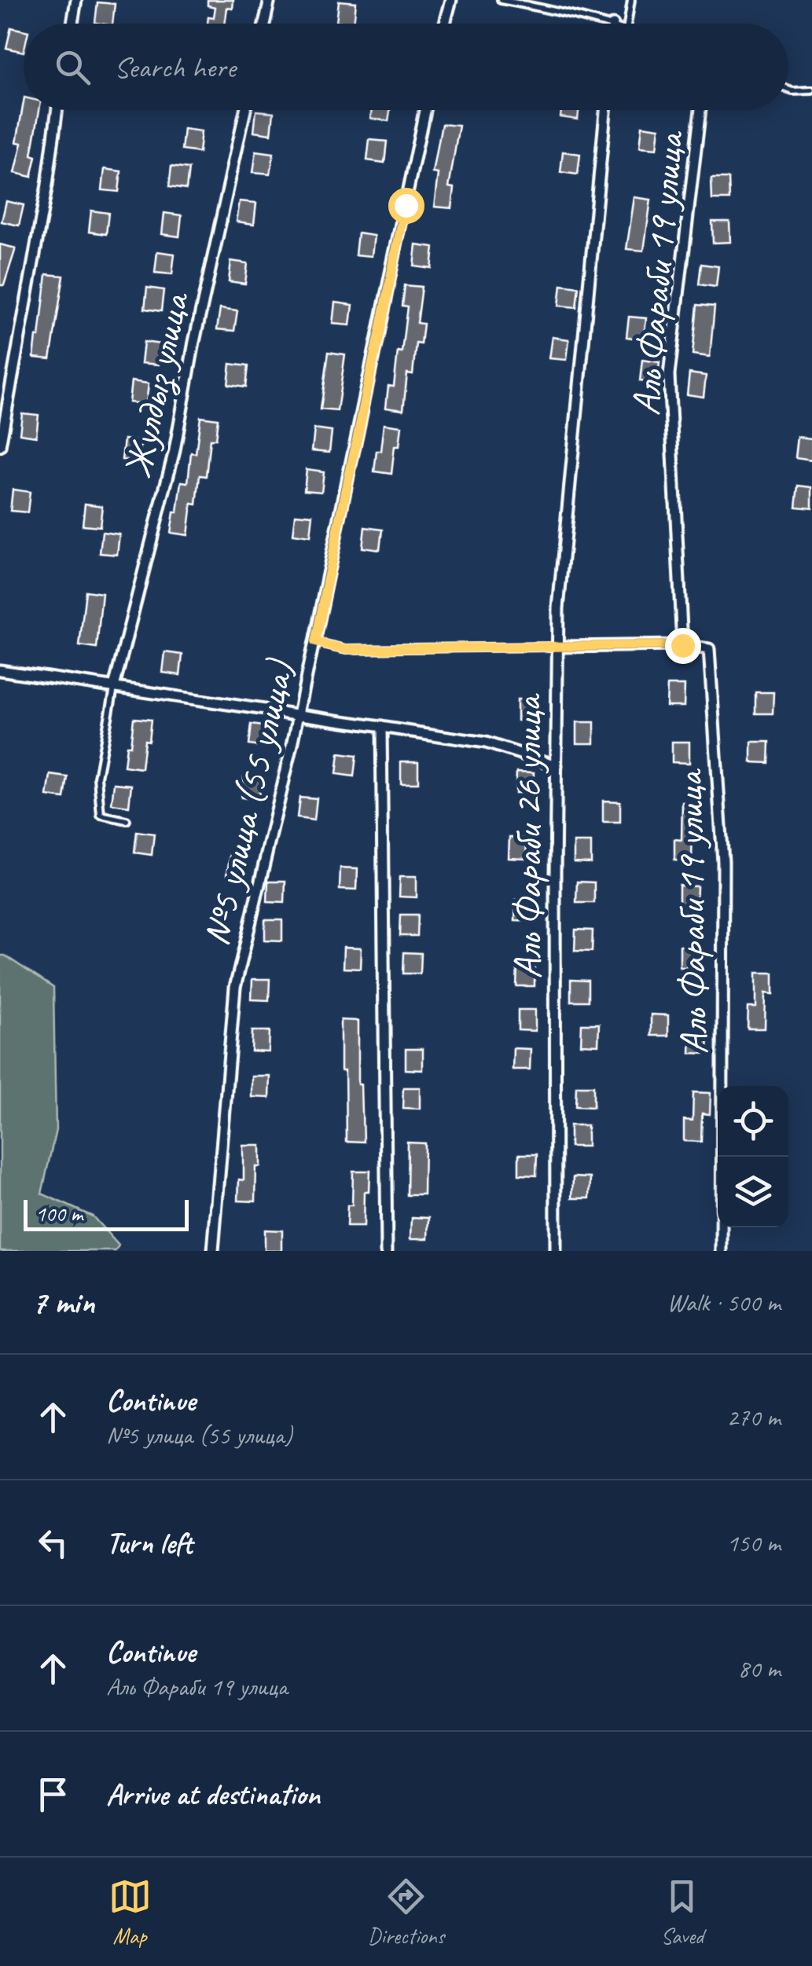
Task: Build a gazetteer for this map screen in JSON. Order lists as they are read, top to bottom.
{
  "streets": {
    "street": [
      "Аль Фараби 19 улица",
      "Жулдыз улица",
      "№5 улица (55 улица)",
      "Аль Фараби 26 улица"
    ]
  },
  "scale_bar": "100 m",
  "page": {
    "search": "Search here",
    "scale": "100 m",
    "heading": ["7 min", "Walk · 500 m"],
    "list": [
      ["Continue", "№5 улица (55 улица)", "270 m"],
      ["Turn left", "150 m"],
      ["Continue", "Аль Фараби 19 улица", "80 m"],
      "Arrive at destination"
    ],
    "nav": ["Map", "Directions", "Saved"]
  }
}
